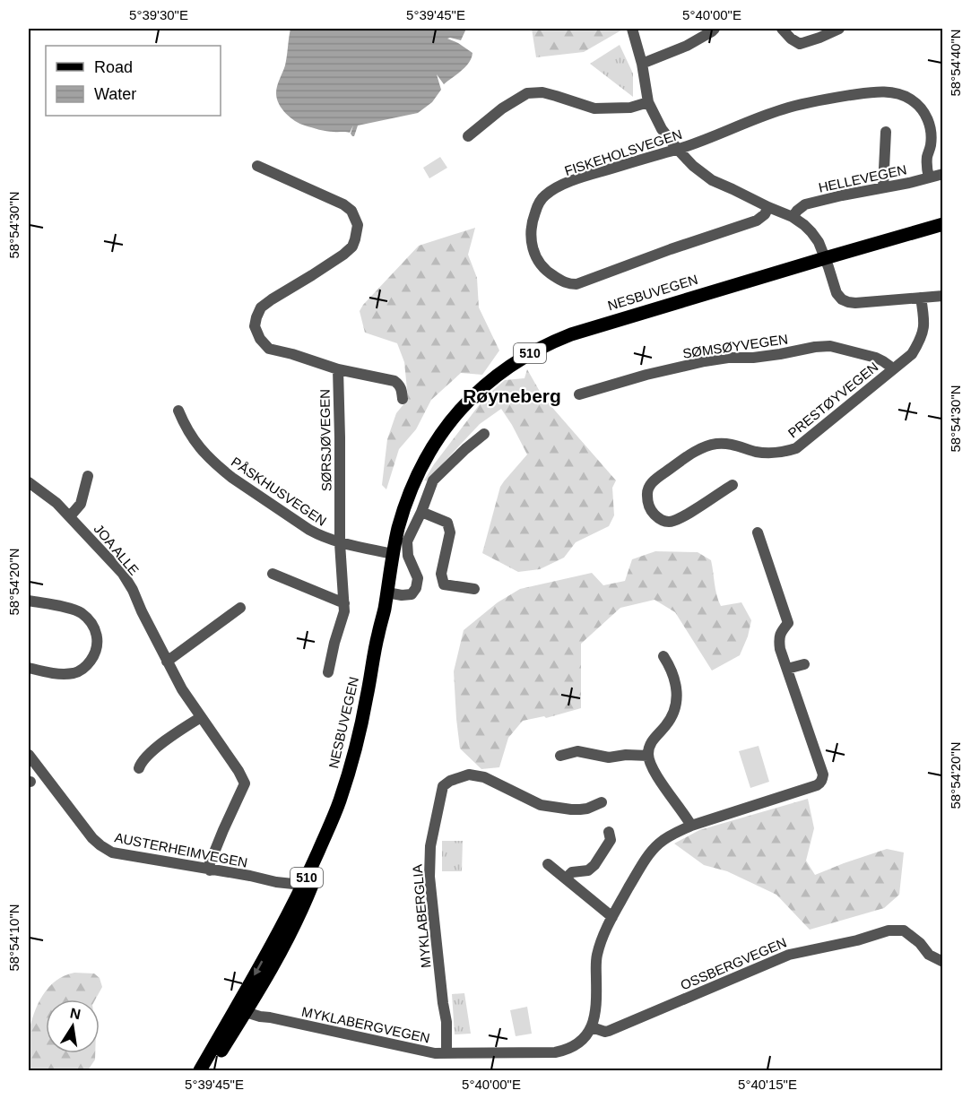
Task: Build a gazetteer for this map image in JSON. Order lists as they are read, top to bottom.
{
  "streets": {
    "main road": ["NESBUVEGEN", "510"],
    "street": [
      "FISKEHOLSVEGEN",
      "HELLEVEGEN",
      "SØMSØYVEGEN",
      "PRESTØYVEGEN",
      "SØRSJØVEGEN",
      "PÅSKHUSVEGEN",
      "JOA ALLE",
      "AUSTERHEIMVEGEN",
      "MYKLABERGLIA",
      "OSSBERGVEGEN",
      "MYKLABERGVEGEN"
    ]
  },
  "crossings": [
    ["FISKEHOLSVEGEN", "HELLEVEGEN"],
    ["NESBUVEGEN", "PÅSKHUSVEGEN"],
    ["NESBUVEGEN", "AUSTERHEIMVEGEN"],
    ["NESBUVEGEN", "MYKLABERGVEGEN"],
    ["SØMSØYVEGEN", "PRESTØYVEGEN"],
    ["SØRSJØVEGEN", "PÅSKHUSVEGEN"],
    ["JOA ALLE", "AUSTERHEIMVEGEN"],
    ["MYKLABERGLIA", "MYKLABERGVEGEN"],
    ["OSSBERGVEGEN", "MYKLABERGVEGEN"]
  ],
  "districts": ["Røyneberg"],
  "legend": ["Road", "Water"],
  "north": "top",
  "coordinates": [
    "5°39'30\"E",
    "5°39'45\"E",
    "5°40'00\"E",
    "58°54'40\"N",
    "58°54'30\"N",
    "58°54'20\"N",
    "58°54'10\"N",
    "5°40'15\"E"
  ]
}
